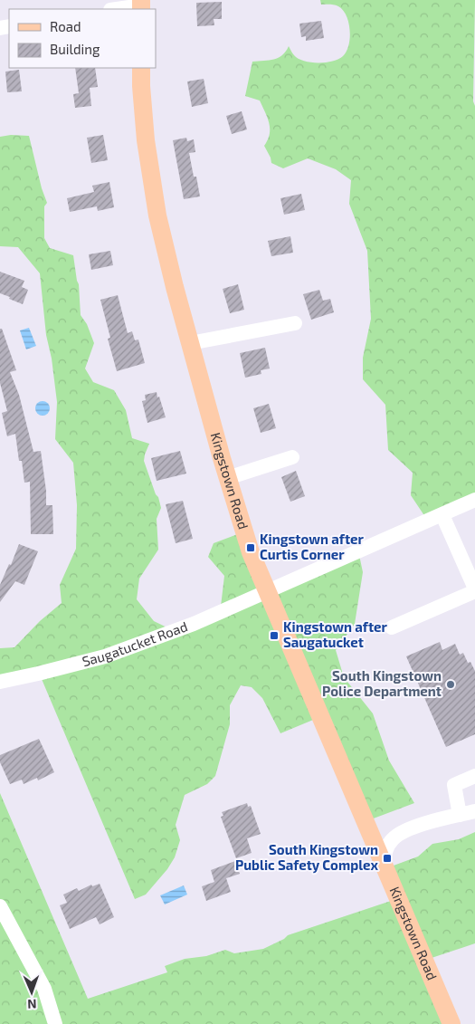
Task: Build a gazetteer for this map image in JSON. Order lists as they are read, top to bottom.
{
  "streets": {
    "main road": ["Kingstown Road"],
    "street": ["Saugatucket Road"]
  },
  "crossings": [
    ["Kingstown Road", "Saugatucket Road"]
  ],
  "places": {
    "transit": ["Kingstown after Curtis Corner", "Kingstown after Saugatucket", "South Kingstown Public Safety Complex"],
    "other": ["South Kingstown Police Department"]
  },
  "legend": ["Road", "Building"],
  "north": "bottom"
}
